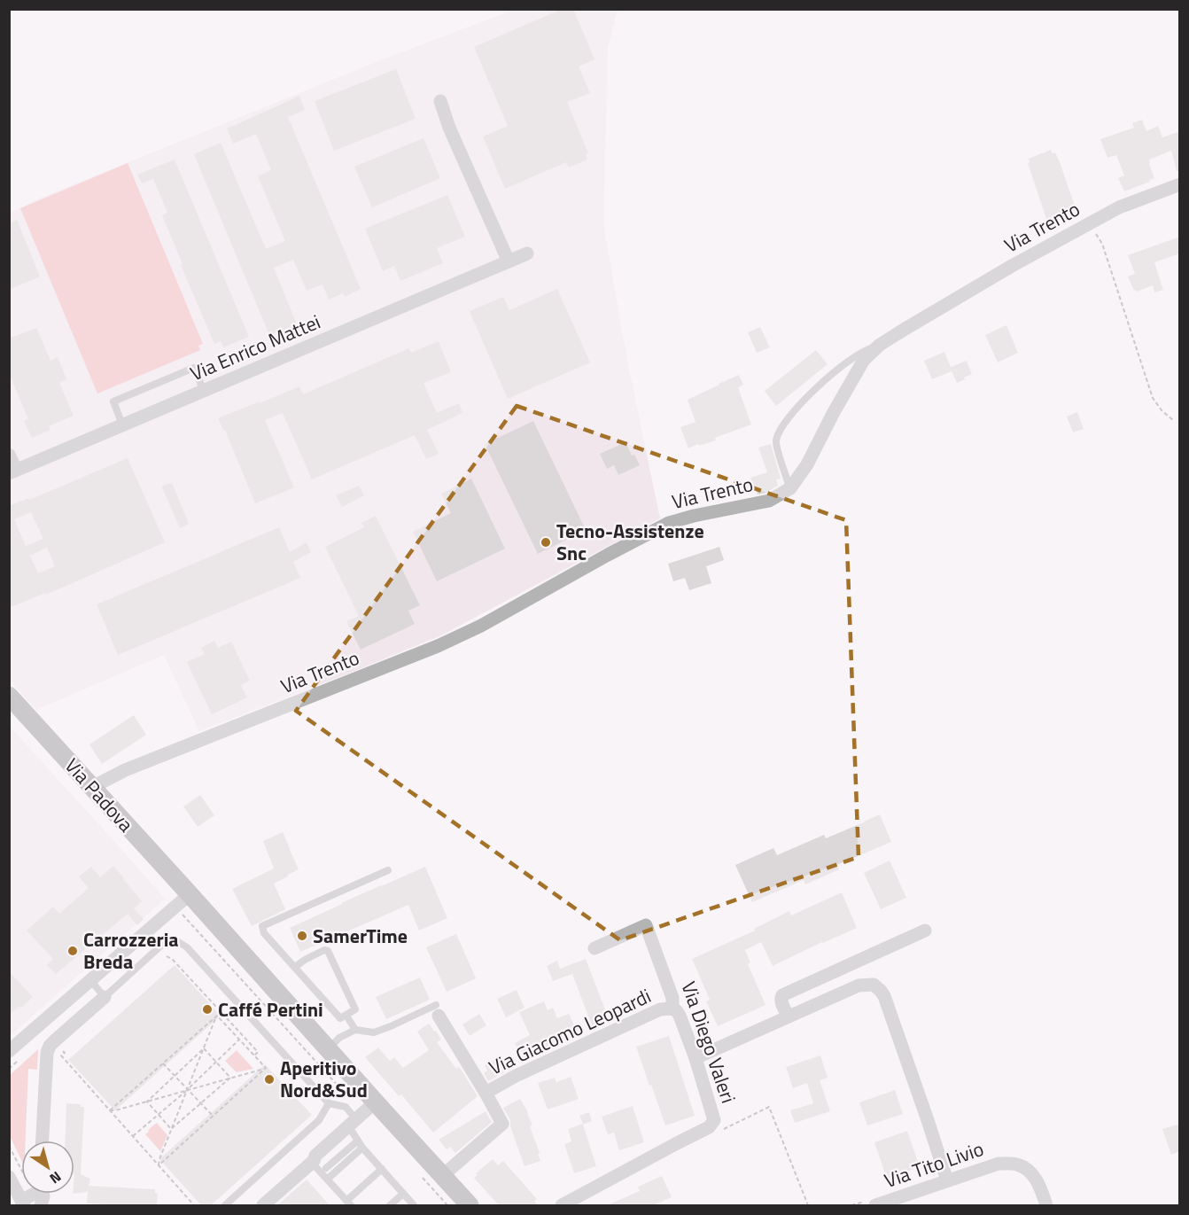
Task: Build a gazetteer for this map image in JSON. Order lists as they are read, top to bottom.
{
  "streets": {
    "main road": ["Via Padova"],
    "street": [
      "Via Trento",
      "Via Enrico Mattei",
      "Via Giacomo Leopardi",
      "Via Diego Valeri",
      "Via Tito Livio"
    ]
  },
  "crossings": [
    ["Via Trento", "Via Padova"],
    ["Via Padova", "Via Giacomo Leopardi"],
    ["Via Giacomo Leopardi", "Via Diego Valeri"]
  ],
  "places": [
    "Tecno-Assistenze Snc",
    "SamerTime",
    "Carrozzeria Breda",
    "Caffé Pertini",
    "Aperitivo Nord&Sud"
  ],
  "north": "bottom right"
}
